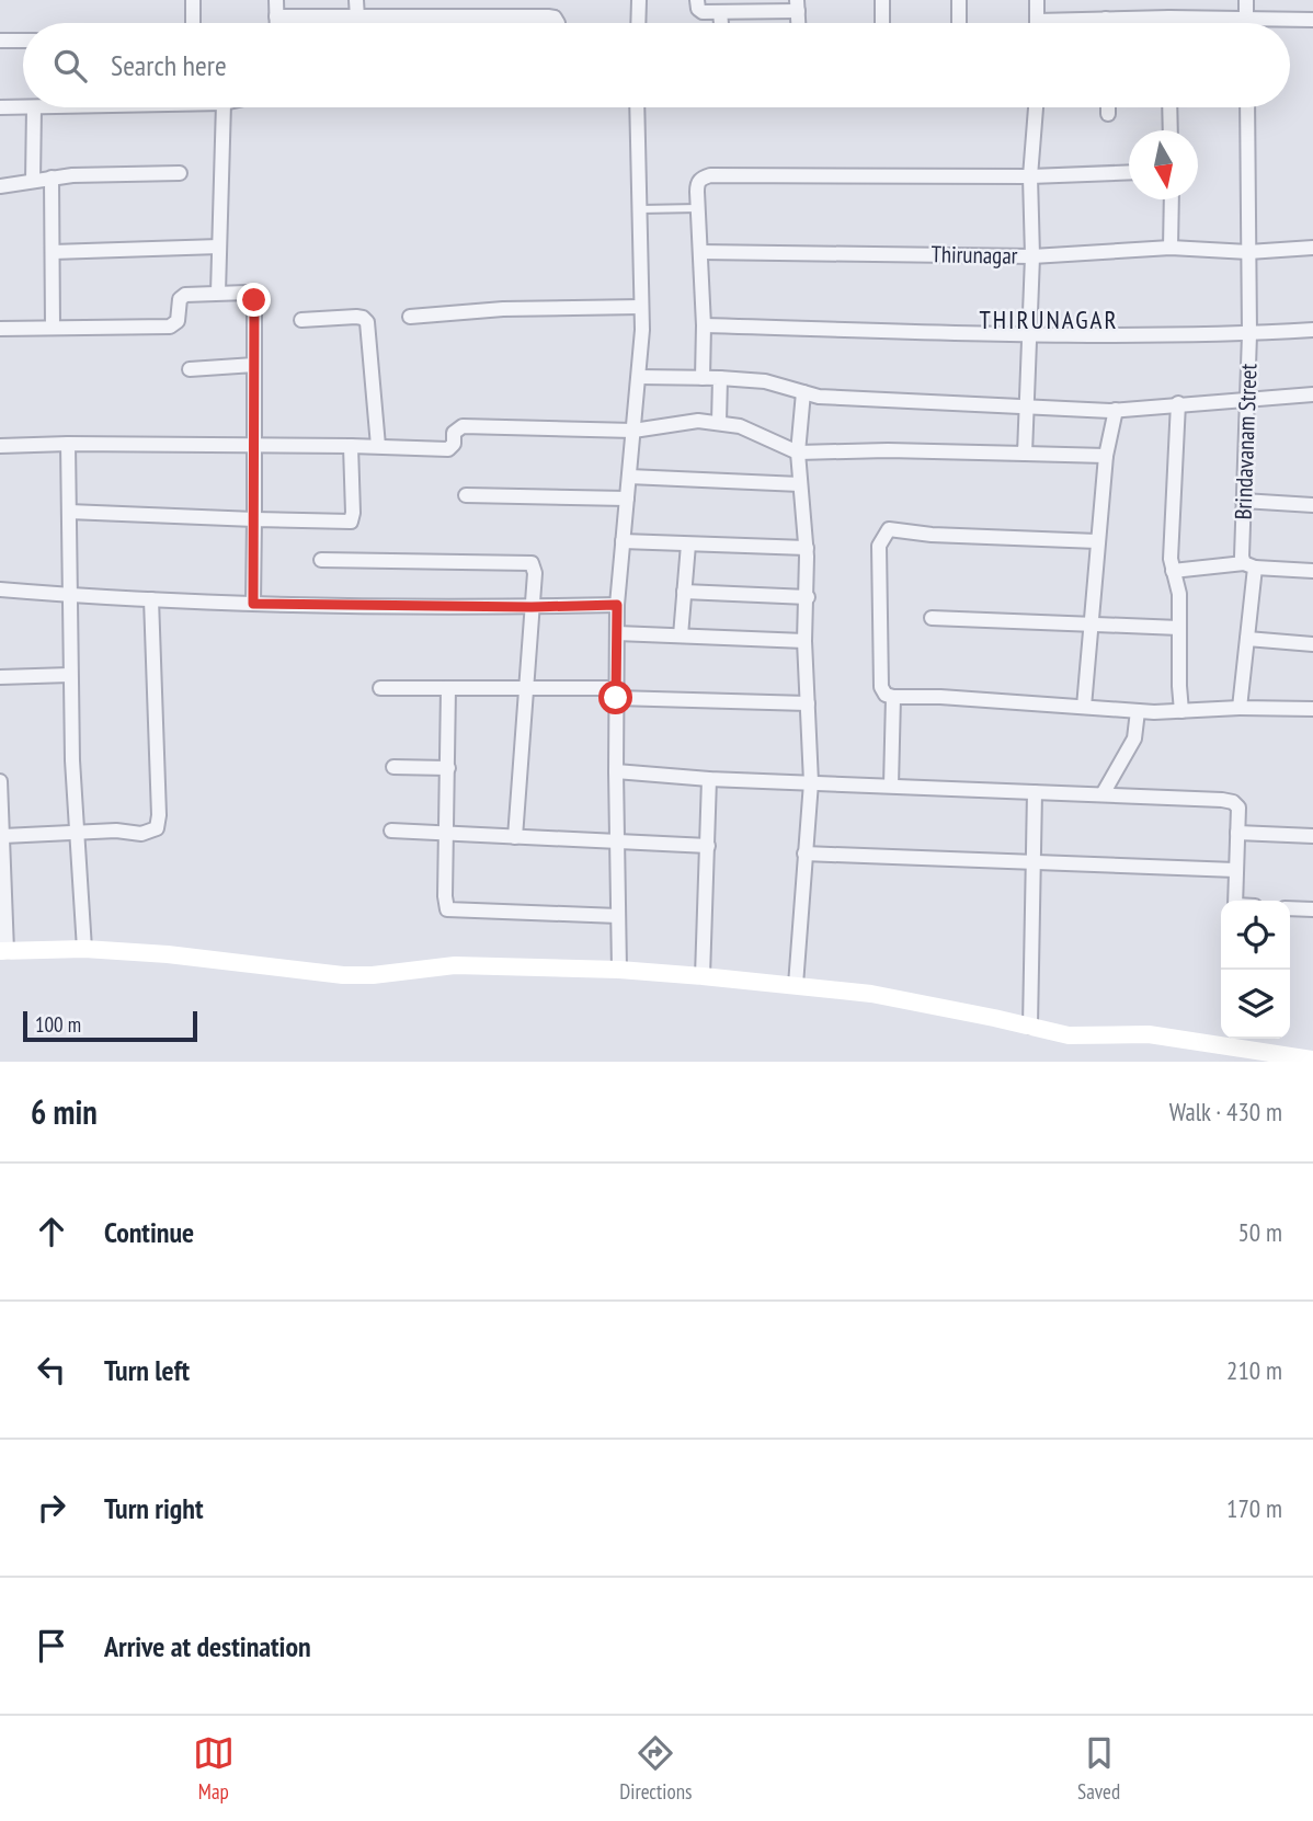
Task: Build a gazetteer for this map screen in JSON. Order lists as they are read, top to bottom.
{
  "streets": {
    "street": ["Thirunagar", "Brindavanam Street"]
  },
  "crossings": [
    ["Thirunagar", "Brindavanam Street"]
  ],
  "districts": ["THIRUNAGAR"],
  "scale_bar": "100 m",
  "north": "bottom",
  "page": {
    "search": "Search here",
    "scale": "100 m",
    "heading": ["6 min", "Walk · 430 m"],
    "list": [
      ["Continue", "50 m"],
      ["Turn left", "210 m"],
      ["Turn right", "170 m"],
      "Arrive at destination"
    ],
    "nav": ["Map", "Directions", "Saved"]
  }
}
